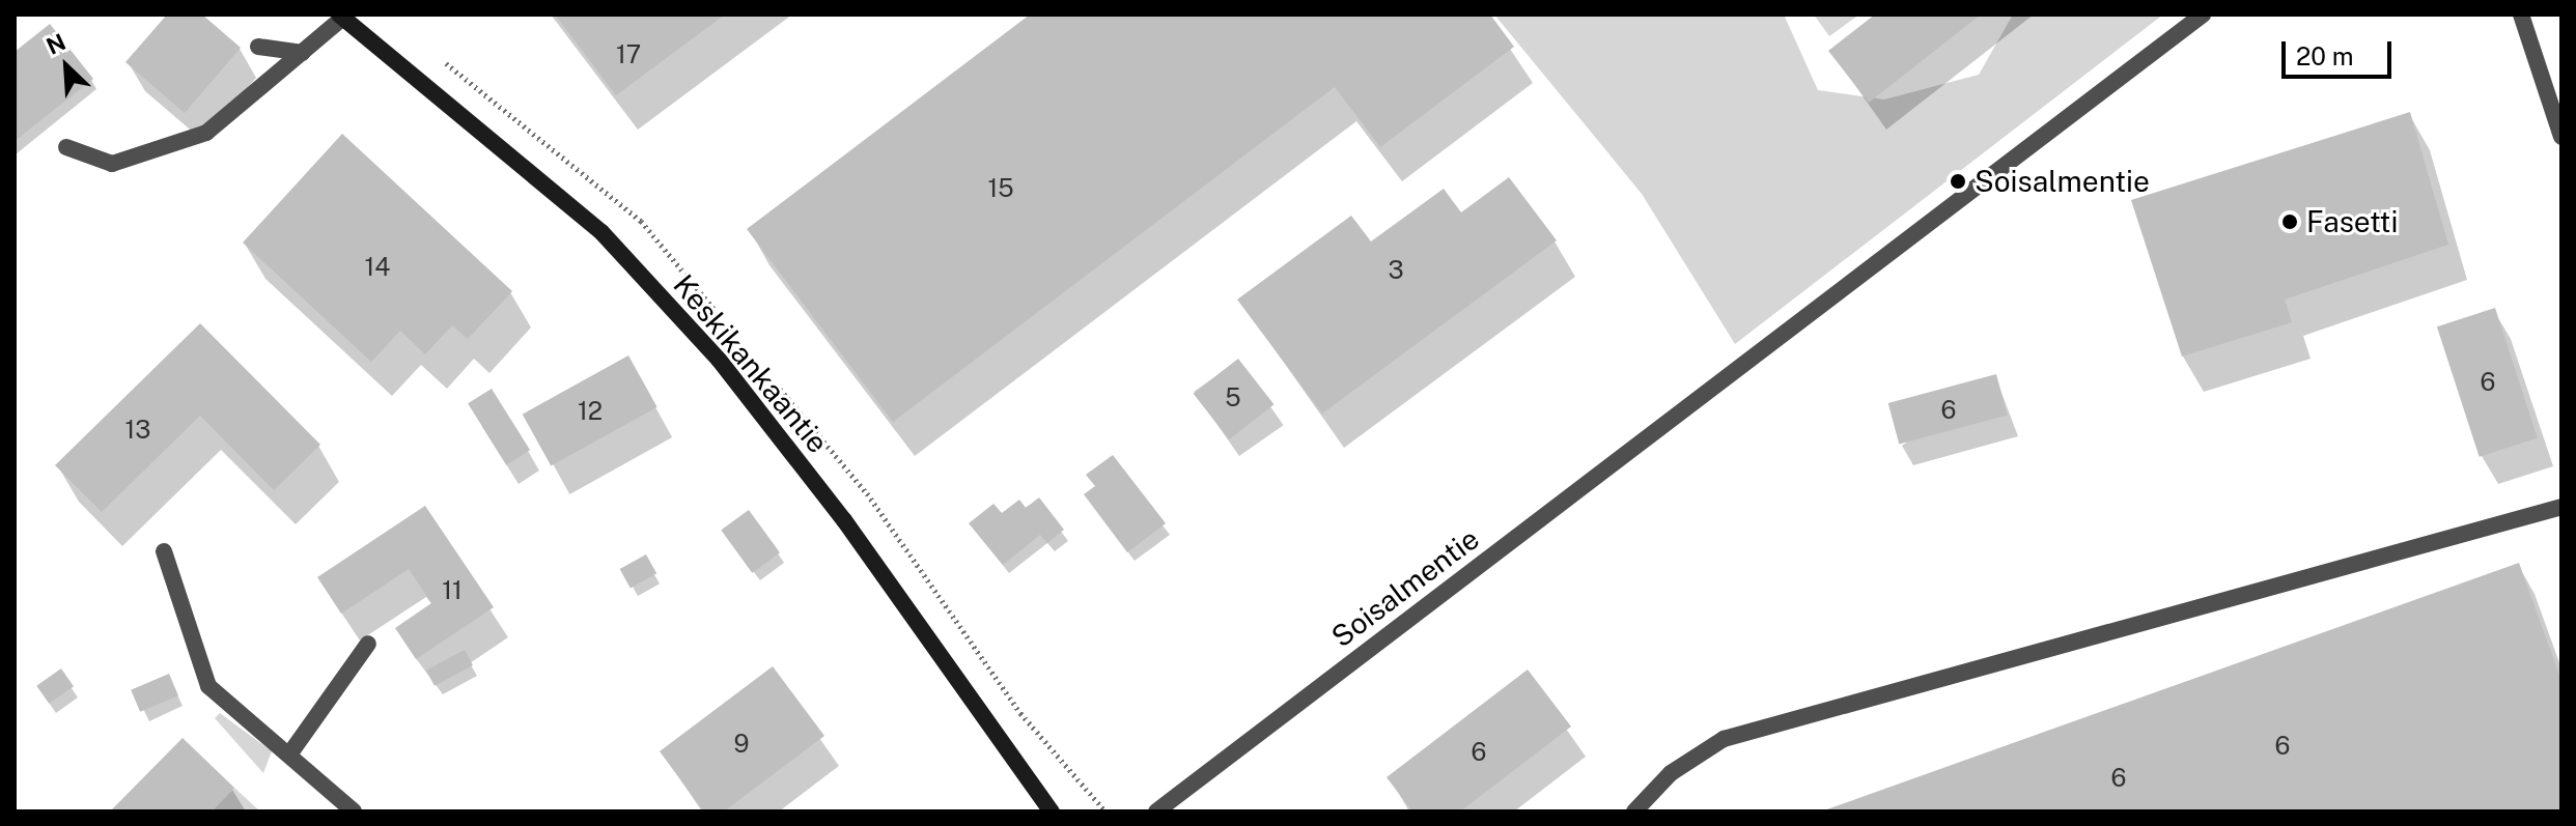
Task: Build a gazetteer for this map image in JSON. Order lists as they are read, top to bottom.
{
  "streets": {
    "street": ["Keskikankaantie", "Soisalmentie"]
  },
  "places": ["Soisalmentie", "Fasetti"],
  "house_numbers": [
    "17",
    "15",
    "14",
    "3",
    "6",
    "5",
    "6",
    "12",
    "13",
    "11",
    "9",
    "6",
    "6",
    "6"
  ],
  "scale_bar": "20 m",
  "north": "top left"
}
